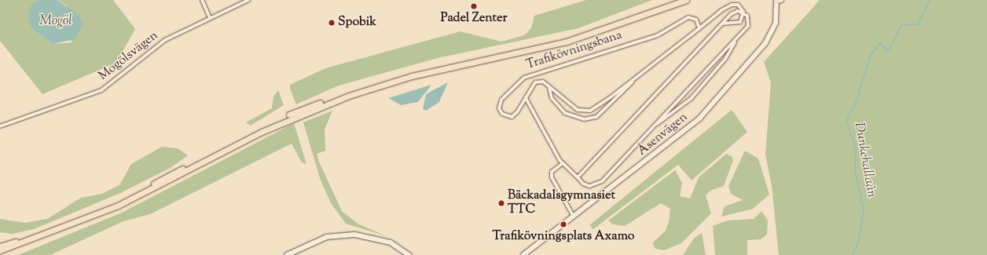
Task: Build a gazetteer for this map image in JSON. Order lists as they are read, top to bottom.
{
  "streets": {
    "street": ["Trafikövningsbana", "Mogölsvägen", "Åsenvägen"]
  },
  "water": ["Mogöl", "Dunkehallaån"],
  "places": [
    "Padel Zenter",
    "Spobik",
    "Bäckadalsgymnasiet TTC",
    "Trafikövningsplats Axamo"
  ]
}
